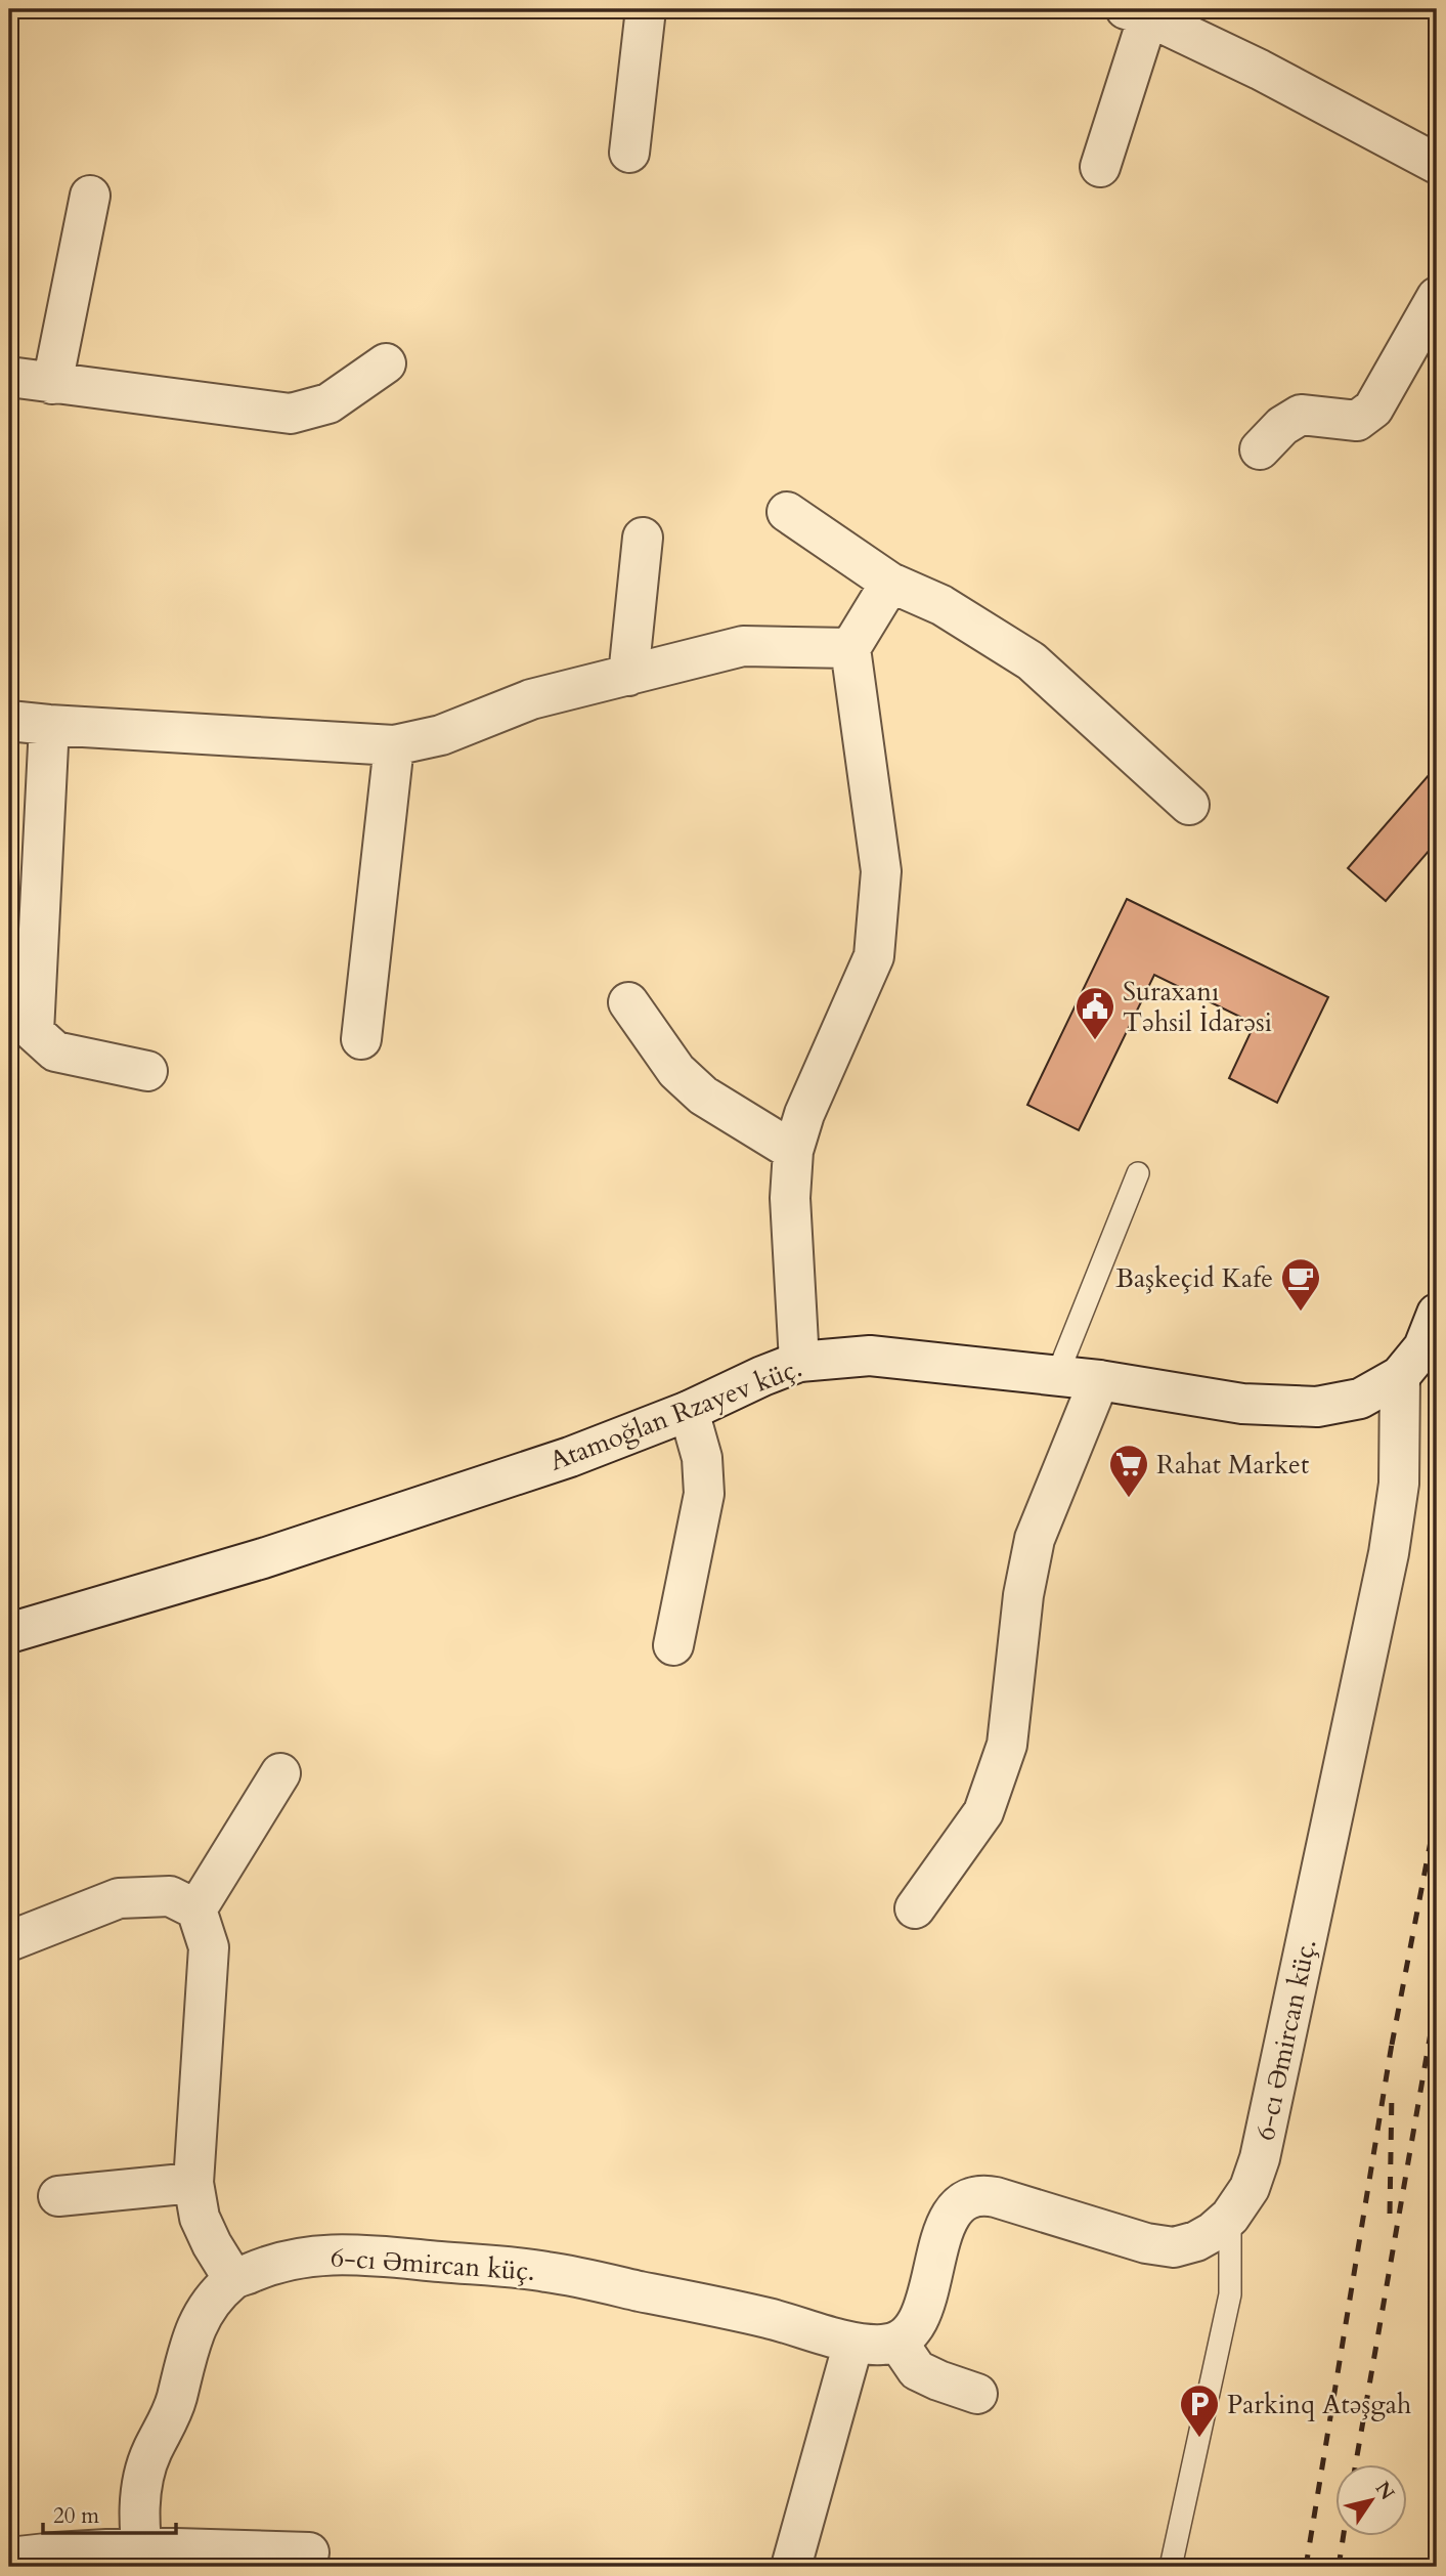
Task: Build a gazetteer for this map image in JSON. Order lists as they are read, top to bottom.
{
  "streets": {
    "street": ["Atamoğlan Rzayev küç.", "6-cı Əmircan küç."]
  },
  "crossings": [
    ["Atamoğlan Rzayev küç.", "6-cı Əmircan küç."]
  ],
  "places": {
    "public building": ["Suraxanı Təhsil İdarəsi"],
    "cafe": ["Başkeçid Kafe"],
    "supermarket": ["Rahat Market"],
    "parking": ["Parkinq Atəşgah"]
  },
  "scale_bar": "20 m",
  "north": "top right"
}
